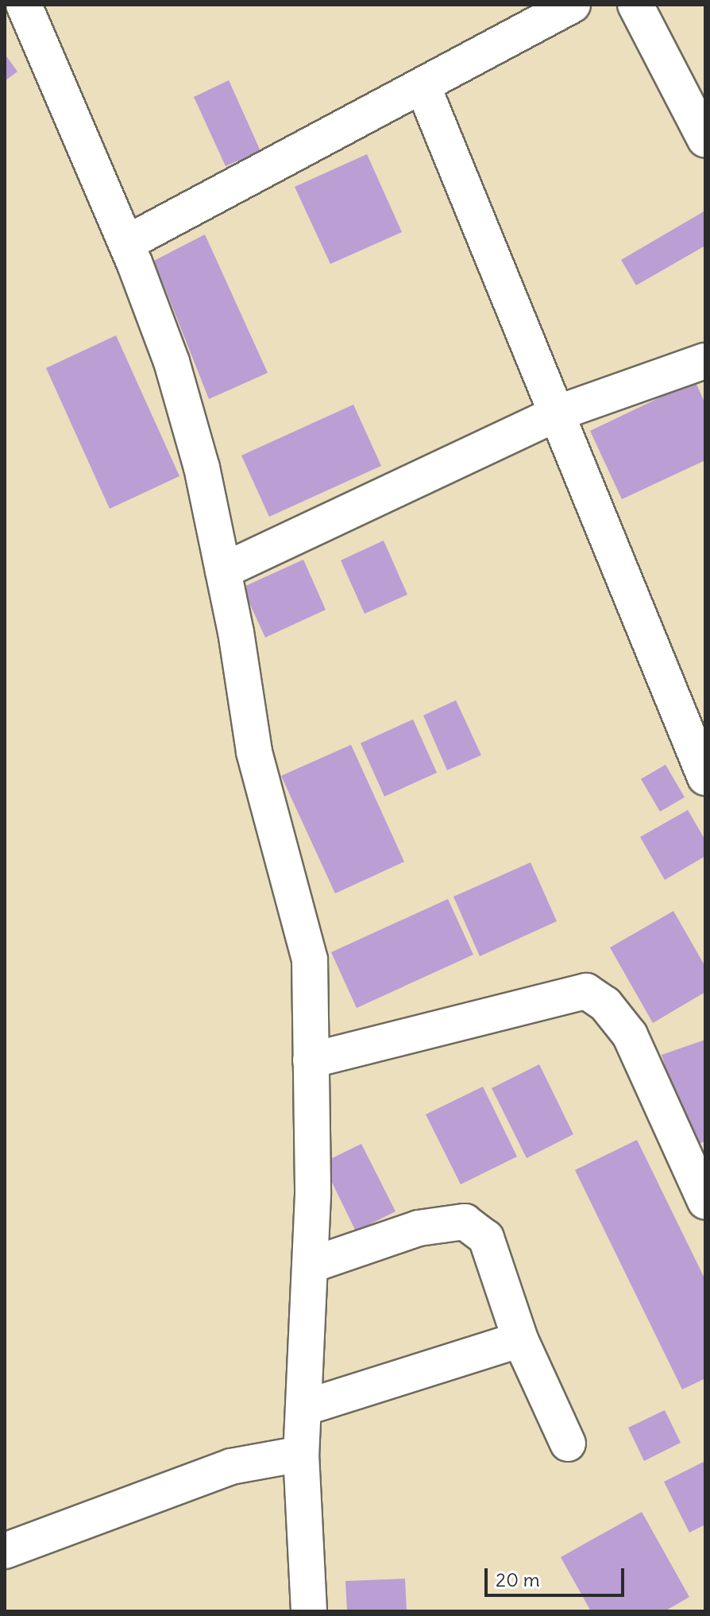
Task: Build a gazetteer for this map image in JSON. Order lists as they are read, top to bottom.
{
  "scale_bar": "20 m"
}
